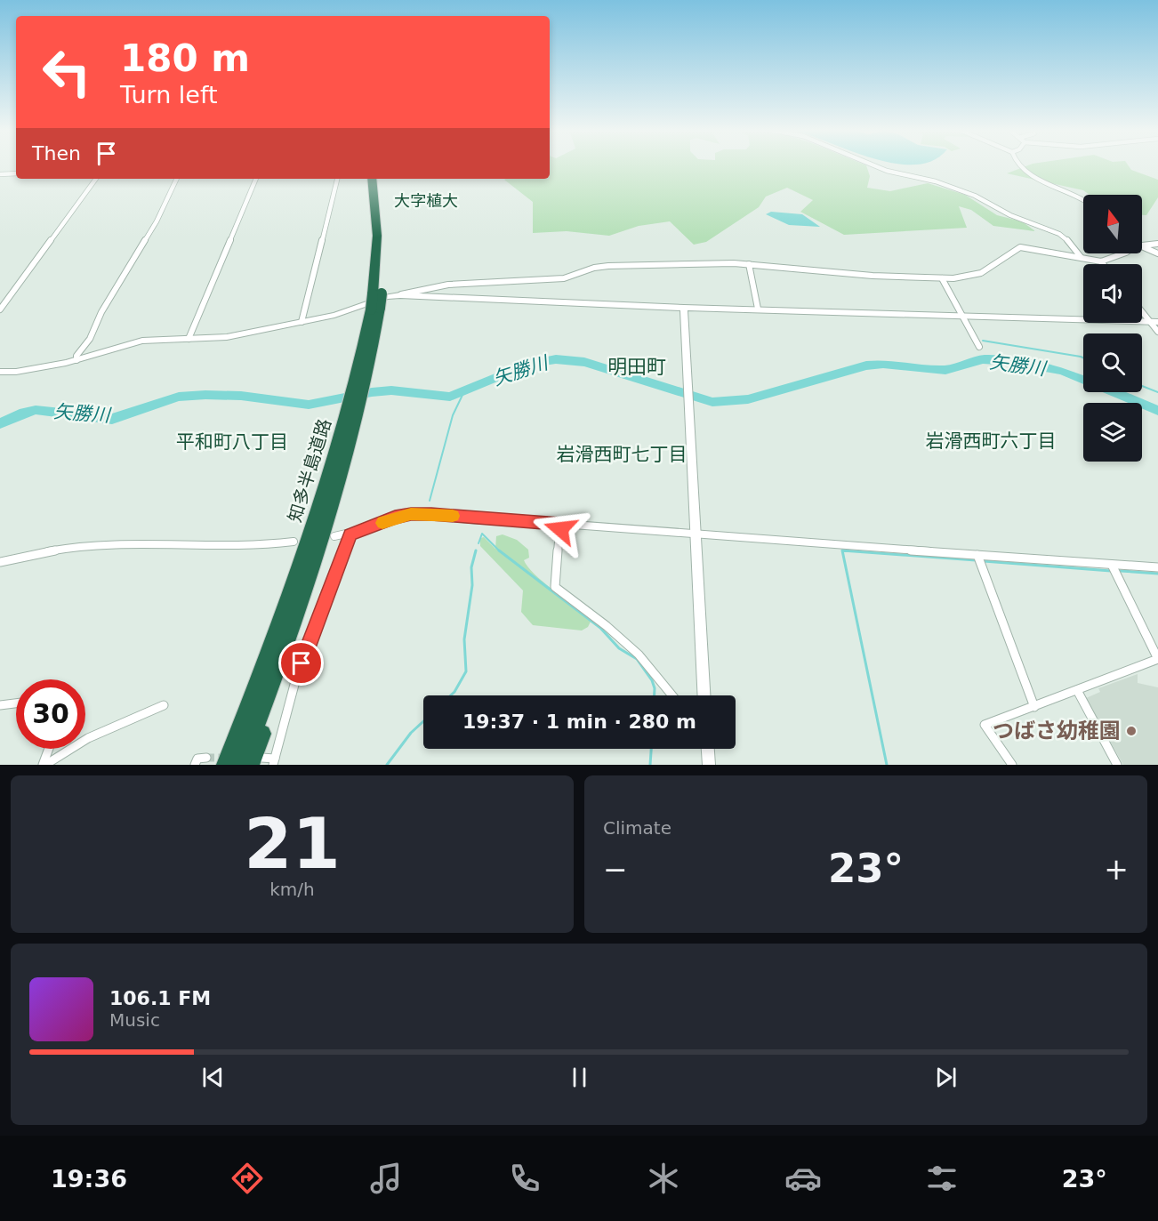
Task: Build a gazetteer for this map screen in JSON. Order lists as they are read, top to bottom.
{
  "streets": {
    "highway": ["知多半島道路"]
  },
  "districts": [
    "大字植大",
    "明田町",
    "岩滑西町六丁目",
    "平和町八丁目",
    "岩滑西町七丁目"
  ],
  "water": ["矢勝川"],
  "places": ["つばさ幼稚園"],
  "north": "top",
  "page": {
    "turn": ["180 m", "Turn left"],
    "then": "Then",
    "limit": "30",
    "trip": "19:37 · 1 min · 280 m",
    "tile": [
      ["21", "km/h"],
      "Climate"
    ],
    "heat": ["−", "23°", "+"],
    "song": ["106.1 FM", "Music"],
    "tabs": ["19:36", "23°"]
  }
}
